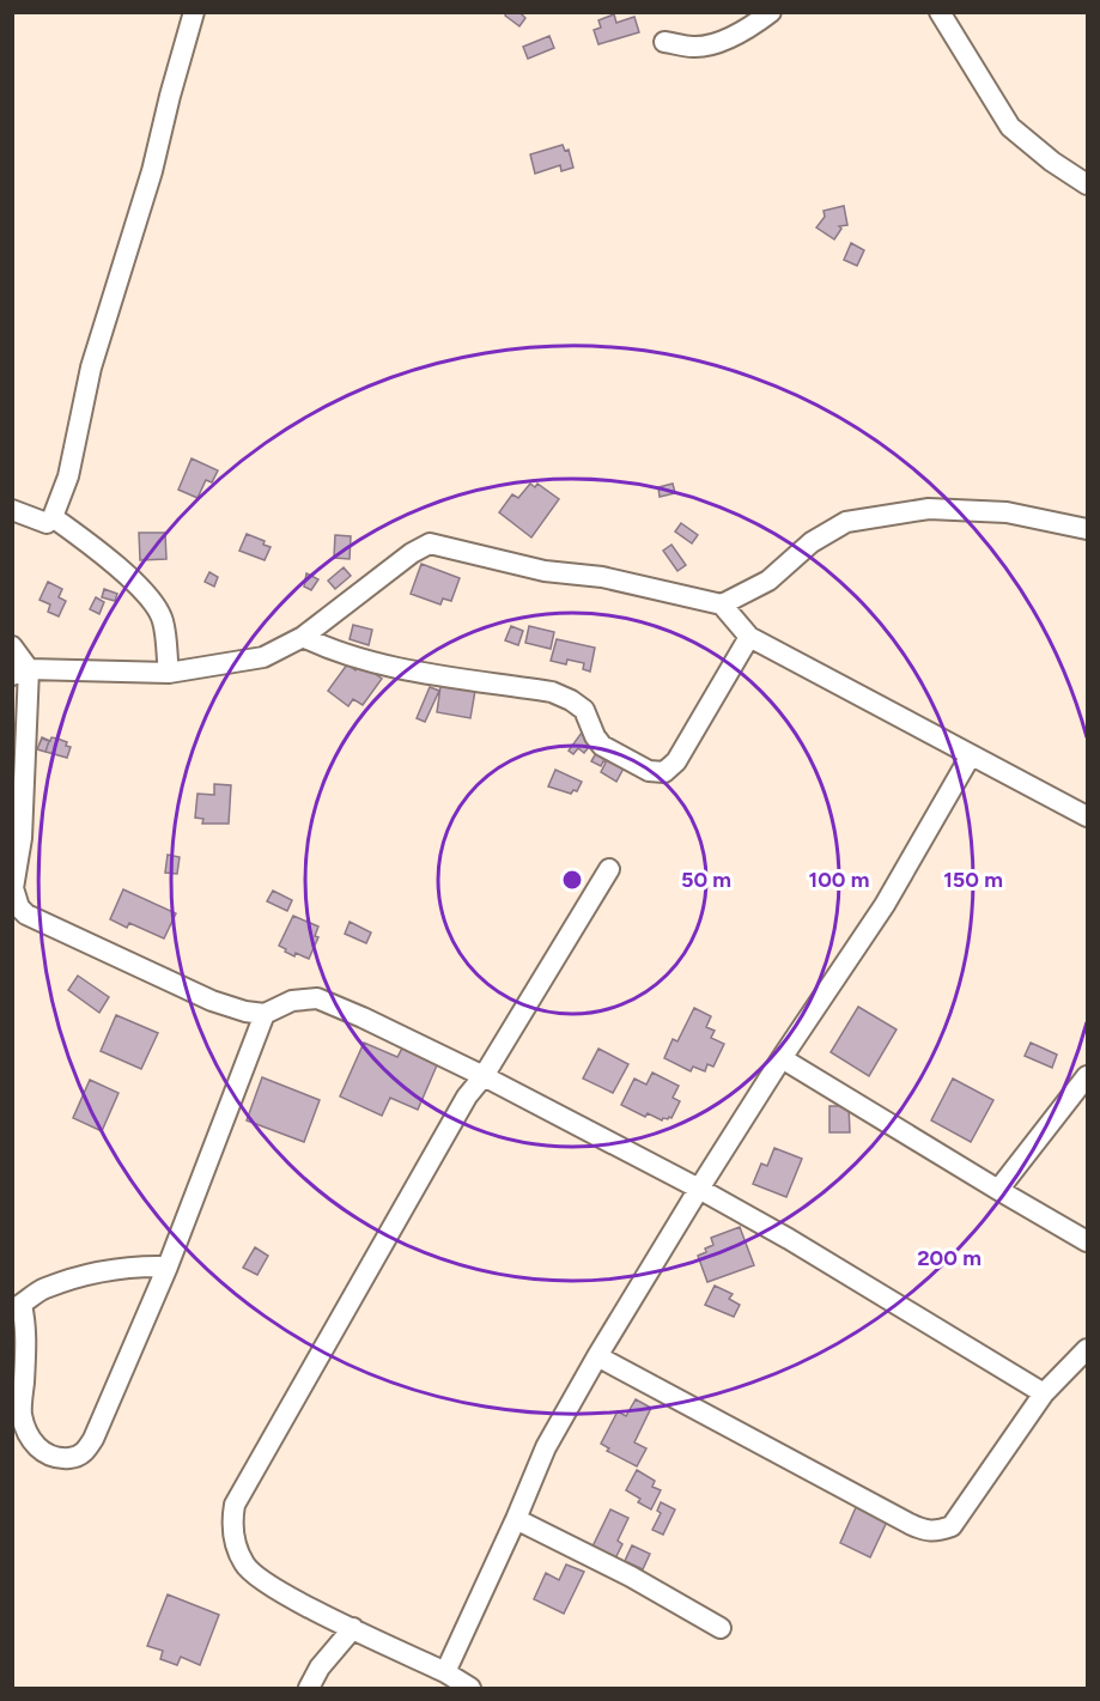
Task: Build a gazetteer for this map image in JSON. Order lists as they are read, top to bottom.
{
  "rings": [
    "50 m",
    "100 m",
    "150 m",
    "200 m"
  ]
}
